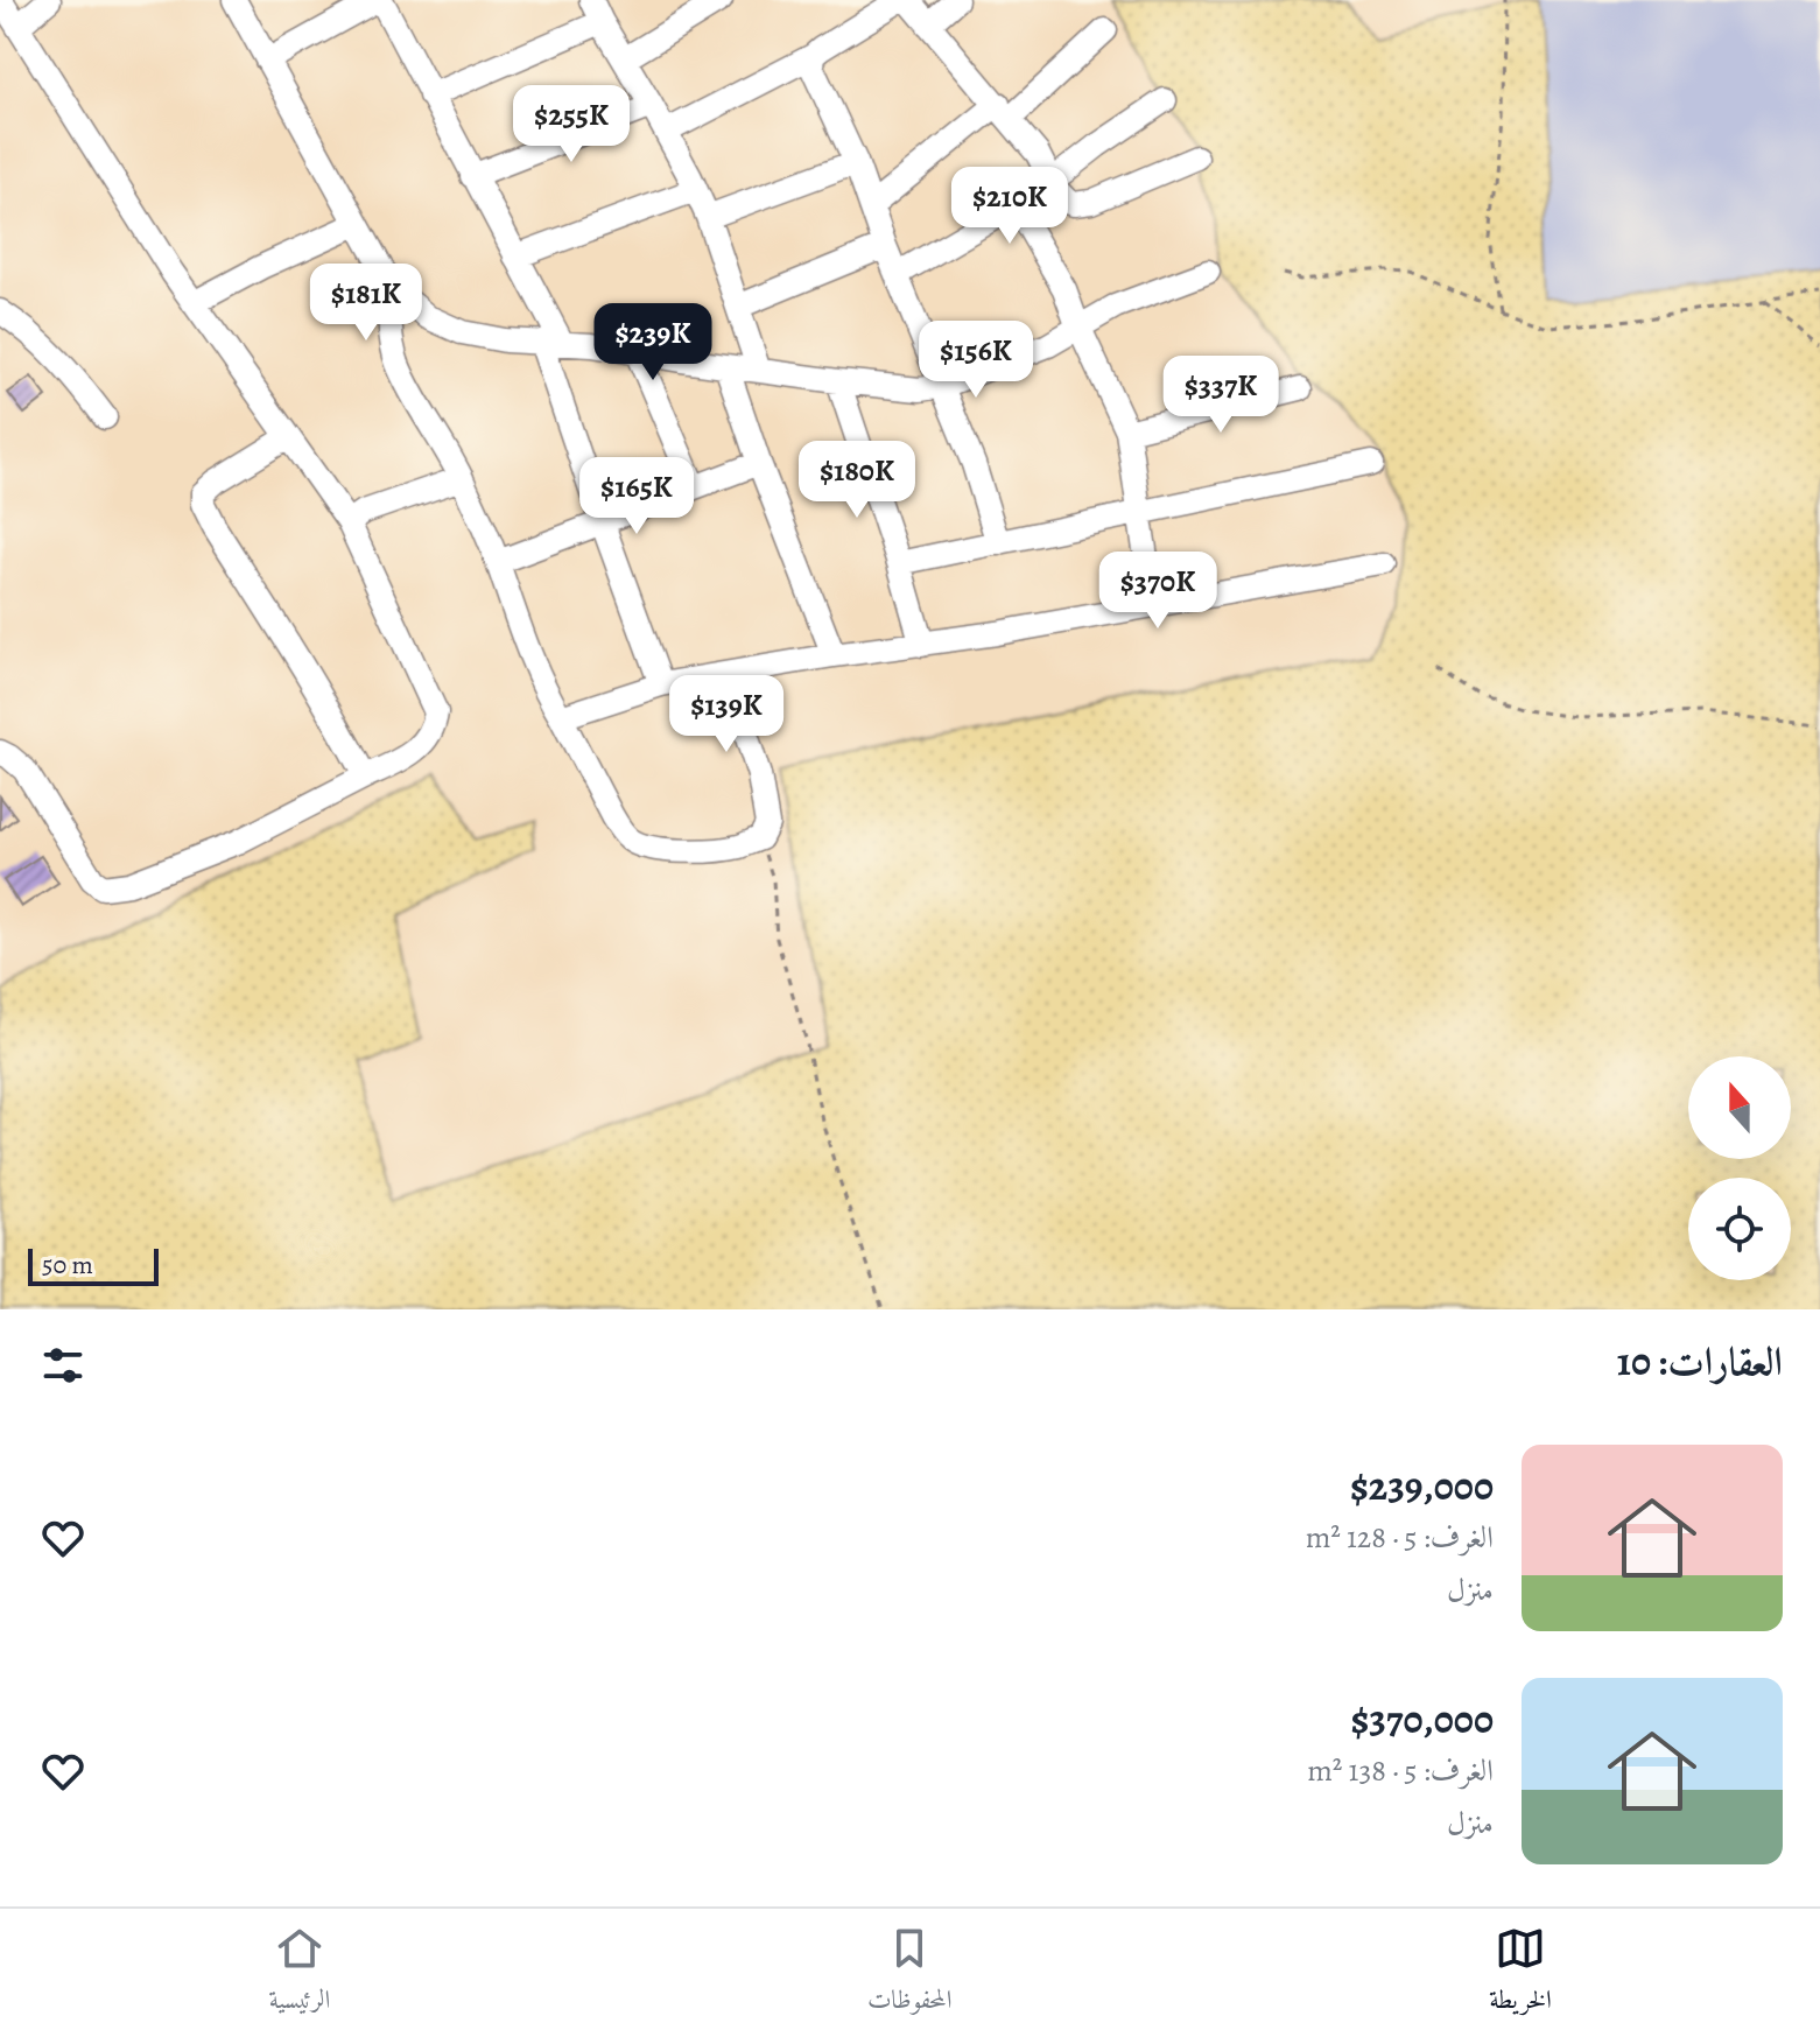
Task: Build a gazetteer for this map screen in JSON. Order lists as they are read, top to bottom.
{
  "scale_bar": "50 m",
  "north": "top",
  "page": {
    "price": [
      "$255K",
      "$210K",
      "$181K",
      "$239K",
      "$156K",
      "$337K",
      "$180K",
      "$165K",
      "$370K",
      "$139K"
    ],
    "scale": "50 m",
    "heading": "العقارات: 10",
    "list": [
      {
        "name": "$239,000",
        "note": "الغرف: 5 · 128 m² · منزل"
      },
      {
        "name": "$370,000",
        "note": "الغرف: 5 · 138 m² · منزل"
      }
    ],
    "tabs": ["الخريطة", "المحفوظات", "الرئيسية"]
  }
}
